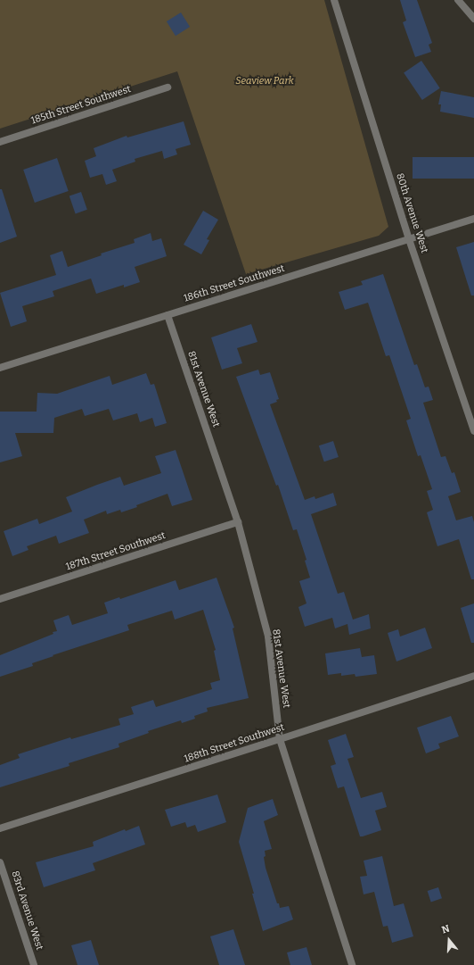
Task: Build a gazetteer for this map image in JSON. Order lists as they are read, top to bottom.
{
  "streets": {
    "street": [
      "185th Street Southwest",
      "80th Avenue West",
      "186th Street Southwest",
      "81st Avenue West",
      "187th Street Southwest",
      "188th Street Southwest",
      "83rd Avenue West"
    ]
  },
  "crossings": [
    ["80th Avenue West", "186th Street Southwest"],
    ["186th Street Southwest", "81st Avenue West"],
    ["81st Avenue West", "187th Street Southwest"],
    ["81st Avenue West", "188th Street Southwest"]
  ],
  "parks": ["Seaview Park"],
  "north": "top"
}
